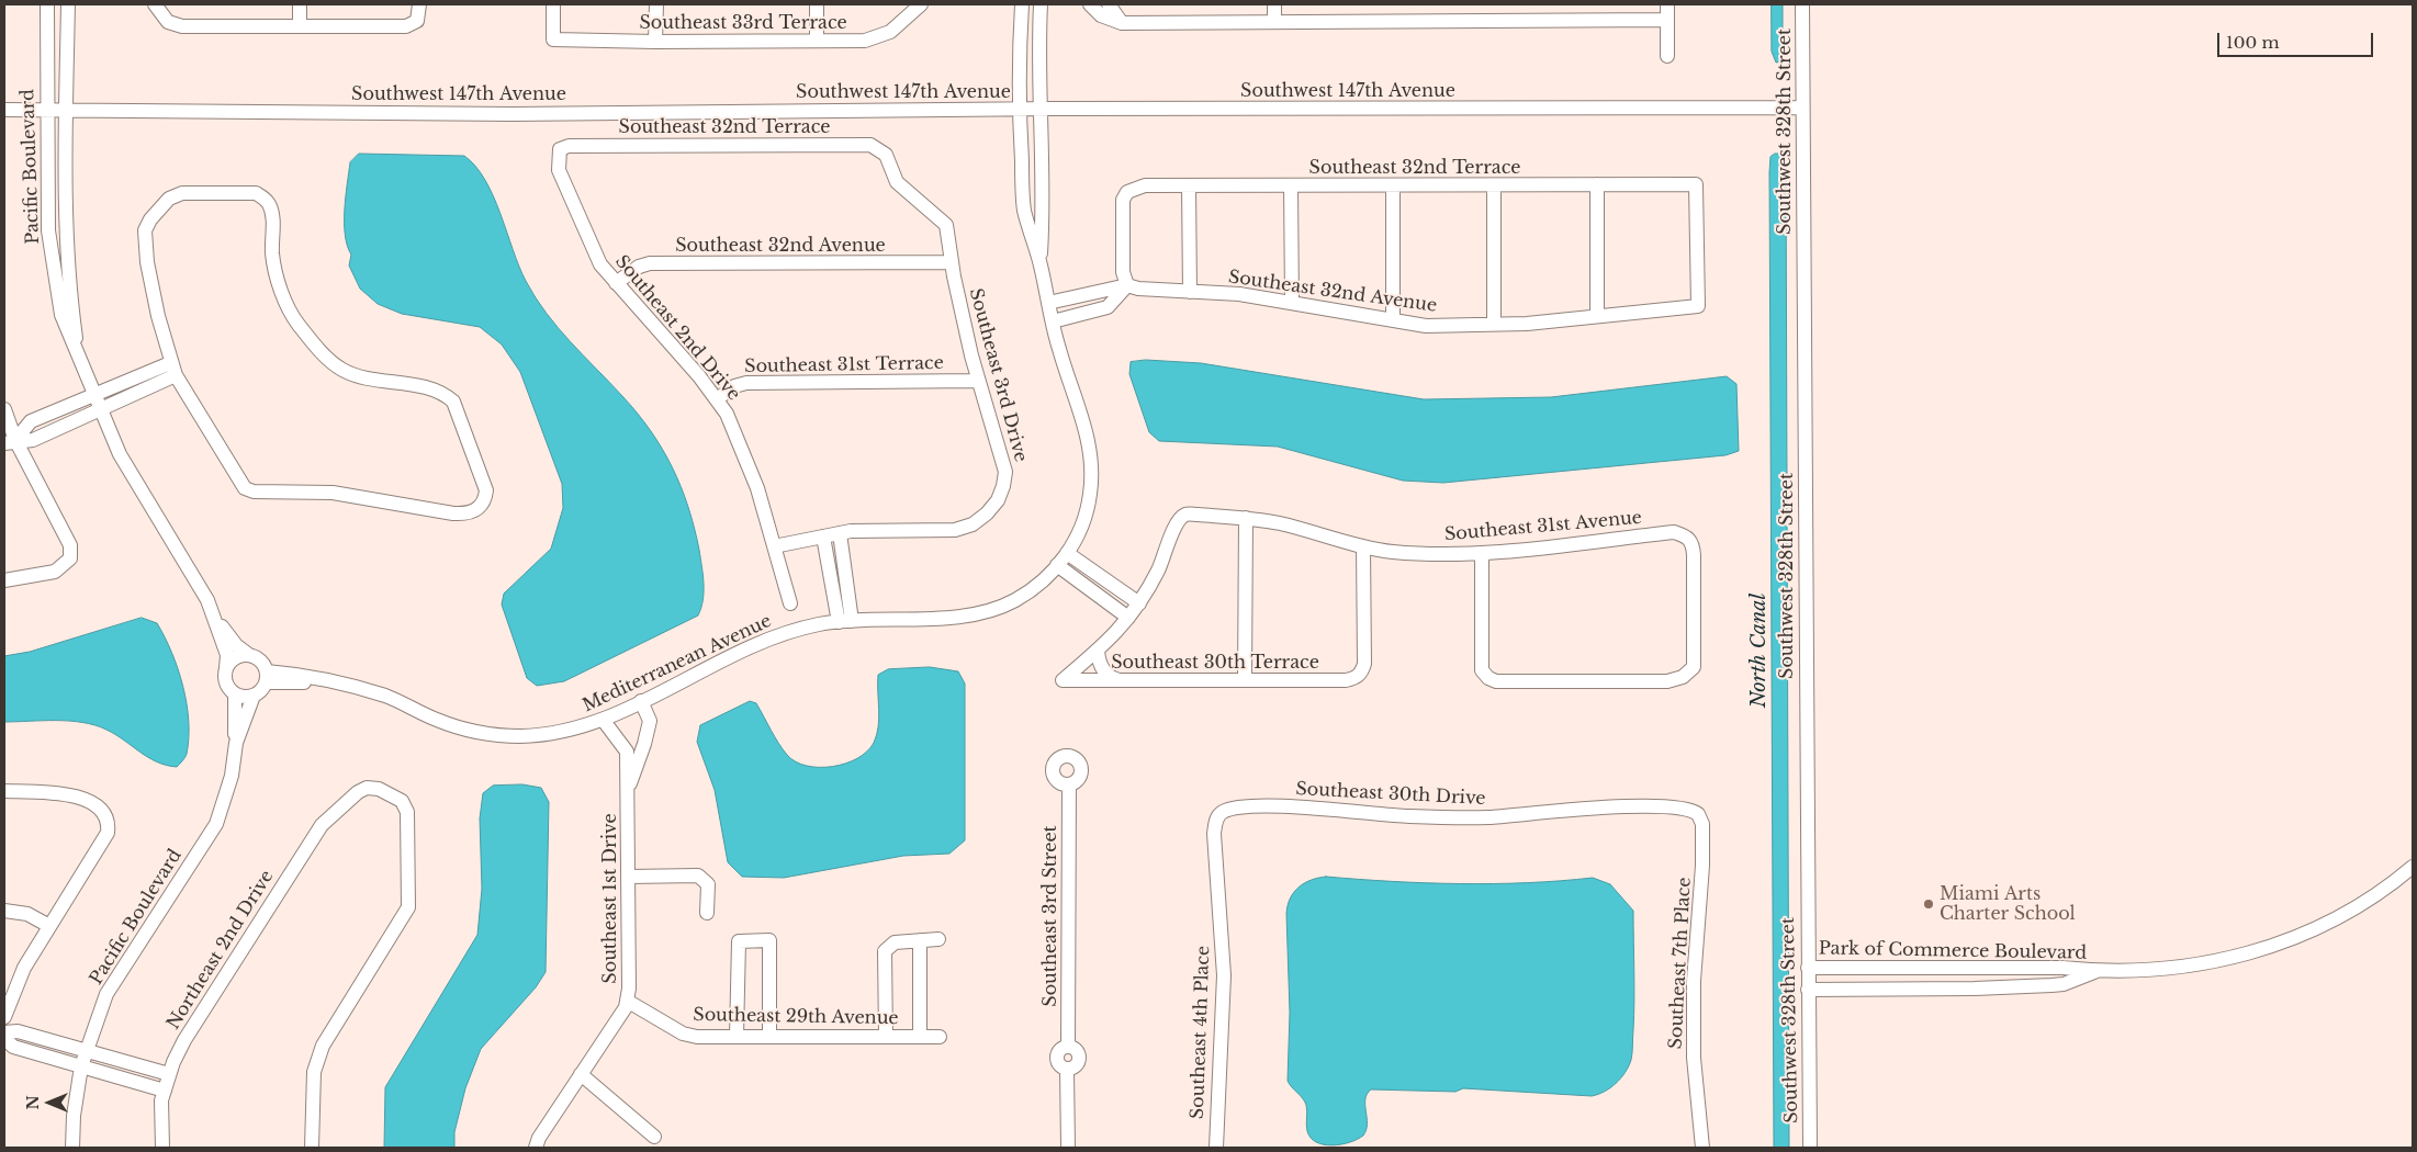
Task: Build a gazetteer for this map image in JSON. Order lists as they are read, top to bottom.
{
  "streets": {
    "street": [
      "Southeast 33rd Terrace",
      "Southwest 147th Avenue",
      "Southeast 32nd Terrace",
      "Southwest 328th Street",
      "Pacific Boulevard",
      "Southeast 32nd Avenue",
      "Southeast 2nd Drive",
      "Southeast 31st Terrace",
      "Southeast 3rd Drive",
      "Southeast 31st Avenue",
      "Southeast 30th Terrace",
      "Mediterranean Avenue",
      "Southeast 30th Drive",
      "Southeast 1st Drive",
      "Southeast 3rd Street",
      "Northeast 2nd Drive",
      "Park of Commerce Boulevard",
      "Southeast 7th Place",
      "Southeast 29th Avenue",
      "Southeast 4th Place"
    ]
  },
  "crossings": [
    ["Southwest 147th Avenue", "Southwest 328th Street"],
    ["Southwest 147th Avenue", "Pacific Boulevard"],
    ["Southwest 147th Avenue", "Mediterranean Avenue"],
    ["Southeast 32nd Terrace", "Southeast 32nd Avenue"],
    ["Southeast 32nd Terrace", "Southeast 2nd Drive"],
    ["Southeast 32nd Terrace", "Southeast 3rd Drive"],
    ["Southwest 328th Street", "Park of Commerce Boulevard"],
    ["Pacific Boulevard", "Mediterranean Avenue"],
    ["Southeast 32nd Avenue", "Southeast 2nd Drive"],
    ["Southeast 32nd Avenue", "Southeast 3rd Drive"],
    ["Southeast 32nd Avenue", "Mediterranean Avenue"],
    ["Southeast 2nd Drive", "Southeast 31st Terrace"],
    ["Southeast 2nd Drive", "Southeast 3rd Drive"],
    ["Southeast 31st Terrace", "Southeast 3rd Drive"],
    ["Southeast 31st Avenue", "Southeast 30th Terrace"],
    ["Mediterranean Avenue", "Southeast 1st Drive"],
    ["Southeast 30th Drive", "Southeast 7th Place"],
    ["Southeast 30th Drive", "Southeast 4th Place"],
    ["Southeast 1st Drive", "Southeast 29th Avenue"]
  ],
  "water": ["North Canal"],
  "places": ["Miami Arts Charter School"],
  "scale_bar": "100 m",
  "north": "left"
}
